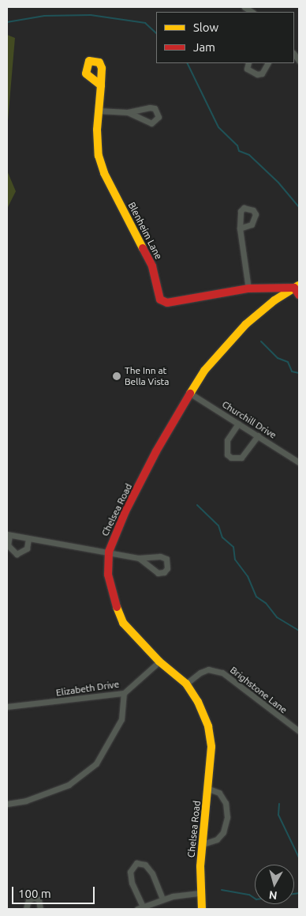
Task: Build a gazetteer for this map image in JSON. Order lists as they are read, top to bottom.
{
  "streets": {
    "street": [
      "Blenheim Lane",
      "Churchill Drive",
      "Chelsea Road",
      "Elizabeth Drive",
      "Brighstone Lane"
    ]
  },
  "crossings": [
    ["Blenheim Lane", "Chelsea Road"],
    ["Churchill Drive", "Chelsea Road"],
    ["Chelsea Road", "Elizabeth Drive"],
    ["Chelsea Road", "Brighstone Lane"]
  ],
  "places": ["The Inn at Bella Vista"],
  "legend": ["Slow", "Jam"],
  "scale_bar": "100 m",
  "north": "bottom"
}
